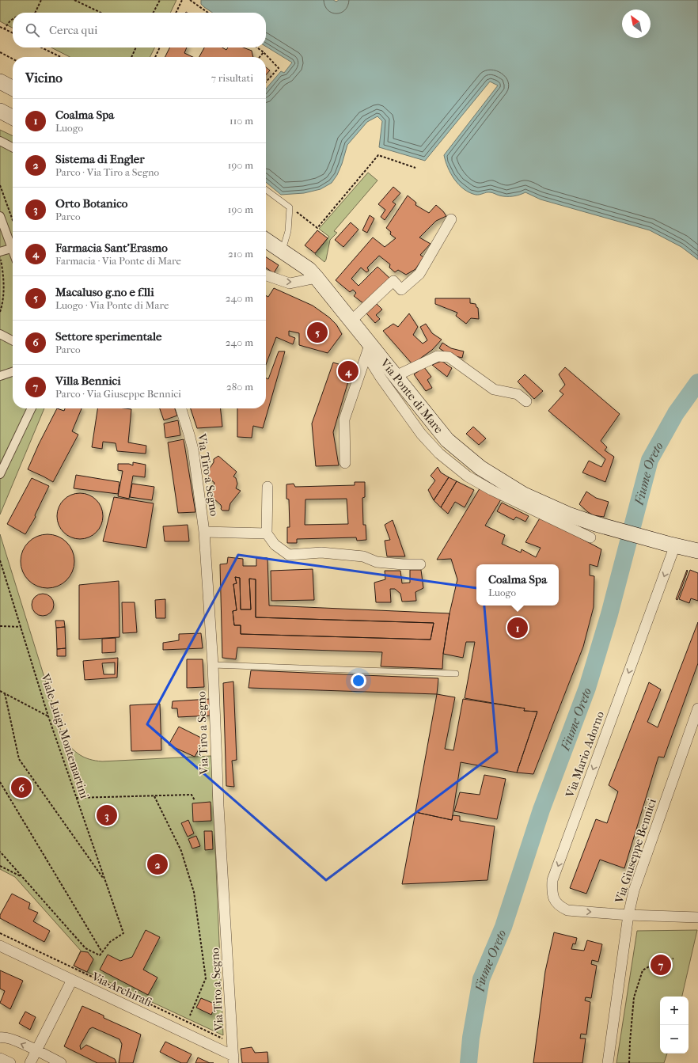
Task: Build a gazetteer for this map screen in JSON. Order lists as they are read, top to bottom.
{
  "streets": {
    "main road": ["Via Ponte di Mare"],
    "street": [
      "Via Tiro a Segno",
      "Via Mario Adorno",
      "Via Giuseppe Bennici",
      "Via Archirafi"
    ],
    "path": ["Viale Luigi Montemartini"]
  },
  "crossings": [
    ["Via Ponte di Mare", "Via Mario Adorno"],
    ["Via Tiro a Segno", "Via Archirafi"],
    ["Via Mario Adorno", "Via Giuseppe Bennici"]
  ],
  "one_way": ["Via Mario Adorno"],
  "water": ["Fiume Oreto"],
  "north": "top left",
  "page": {
    "search": "Cerca qui",
    "heading": ["Vicino", "7 risultati"],
    "list": [
      {
        "mark": "1",
        "name": "Coalma Spa",
        "note": "Luogo",
        "value": "110 m"
      },
      {
        "mark": "2",
        "name": "Sistema di Engler",
        "note": "Parco · Via Tiro a Segno",
        "value": "190 m"
      },
      {
        "mark": "3",
        "name": "Orto Botanico",
        "note": "Parco",
        "value": "190 m"
      },
      {
        "mark": "4",
        "name": "Farmacia Sant'Erasmo",
        "note": "Farmacia · Via Ponte di Mare",
        "value": "210 m"
      },
      {
        "mark": "5",
        "name": "Macaluso g.no e f.lli",
        "note": "Luogo · Via Ponte di Mare",
        "value": "240 m"
      },
      {
        "mark": "6",
        "name": "Settore sperimentale",
        "note": "Parco",
        "value": "240 m"
      },
      {
        "mark": "7",
        "name": "Villa Bennici",
        "note": "Parco · Via Giuseppe Bennici",
        "value": "280 m"
      }
    ],
    "pins": [
      "5",
      "4",
      "1",
      "6",
      "3",
      "2",
      "7"
    ],
    "popup": ["Coalma Spa", "Luogo"],
    "map_buttons": ["+", "−"]
  }
}
